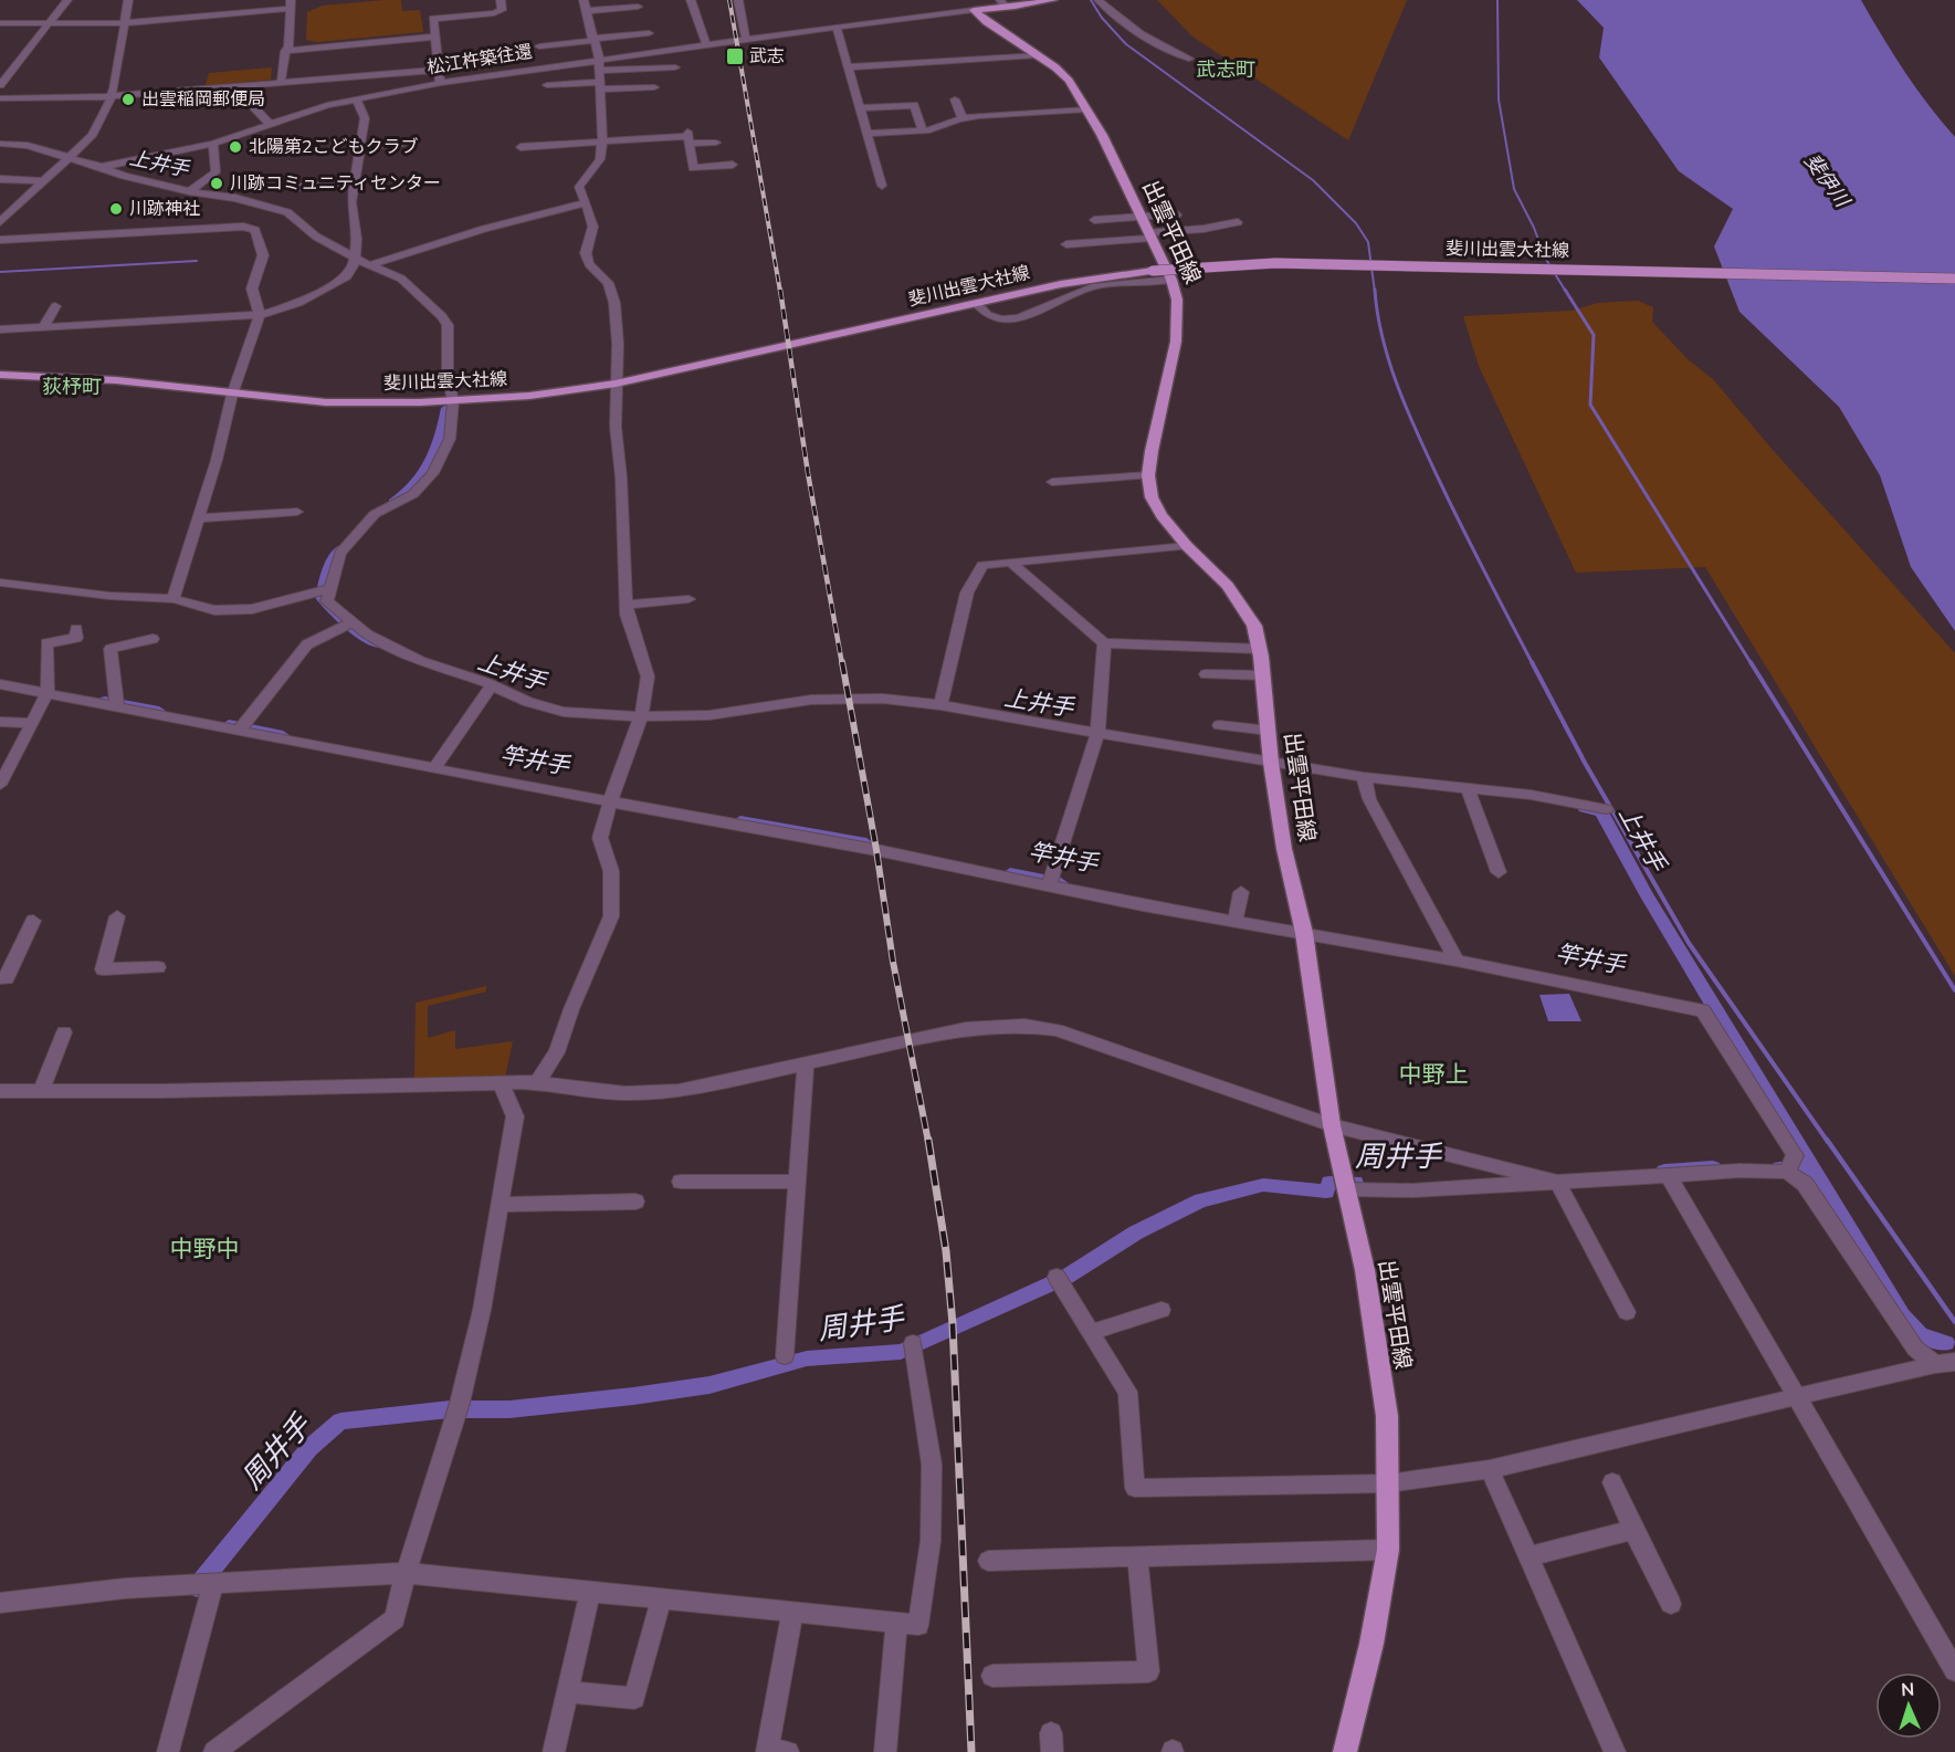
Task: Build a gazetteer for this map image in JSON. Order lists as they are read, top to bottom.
{
  "streets": {
    "main road": ["出雲平田線", "斐川出雲大社線"],
    "street": ["松江杵築往還"]
  },
  "crossings": [
    ["松江杵築往還", "出雲平田線"]
  ],
  "districts": [
    "武志町",
    "荻杼町",
    "中野上",
    "中野中"
  ],
  "water": [
    "上井手",
    "斐伊川",
    "竿井手",
    "周井手"
  ],
  "places": {
    "transit": ["武志"],
    "other": [
      "出雲稲岡郵便局",
      "北陽第2こどもクラブ",
      "川跡コミュニティセンター",
      "川跡神社"
    ]
  },
  "north": "top"
}
